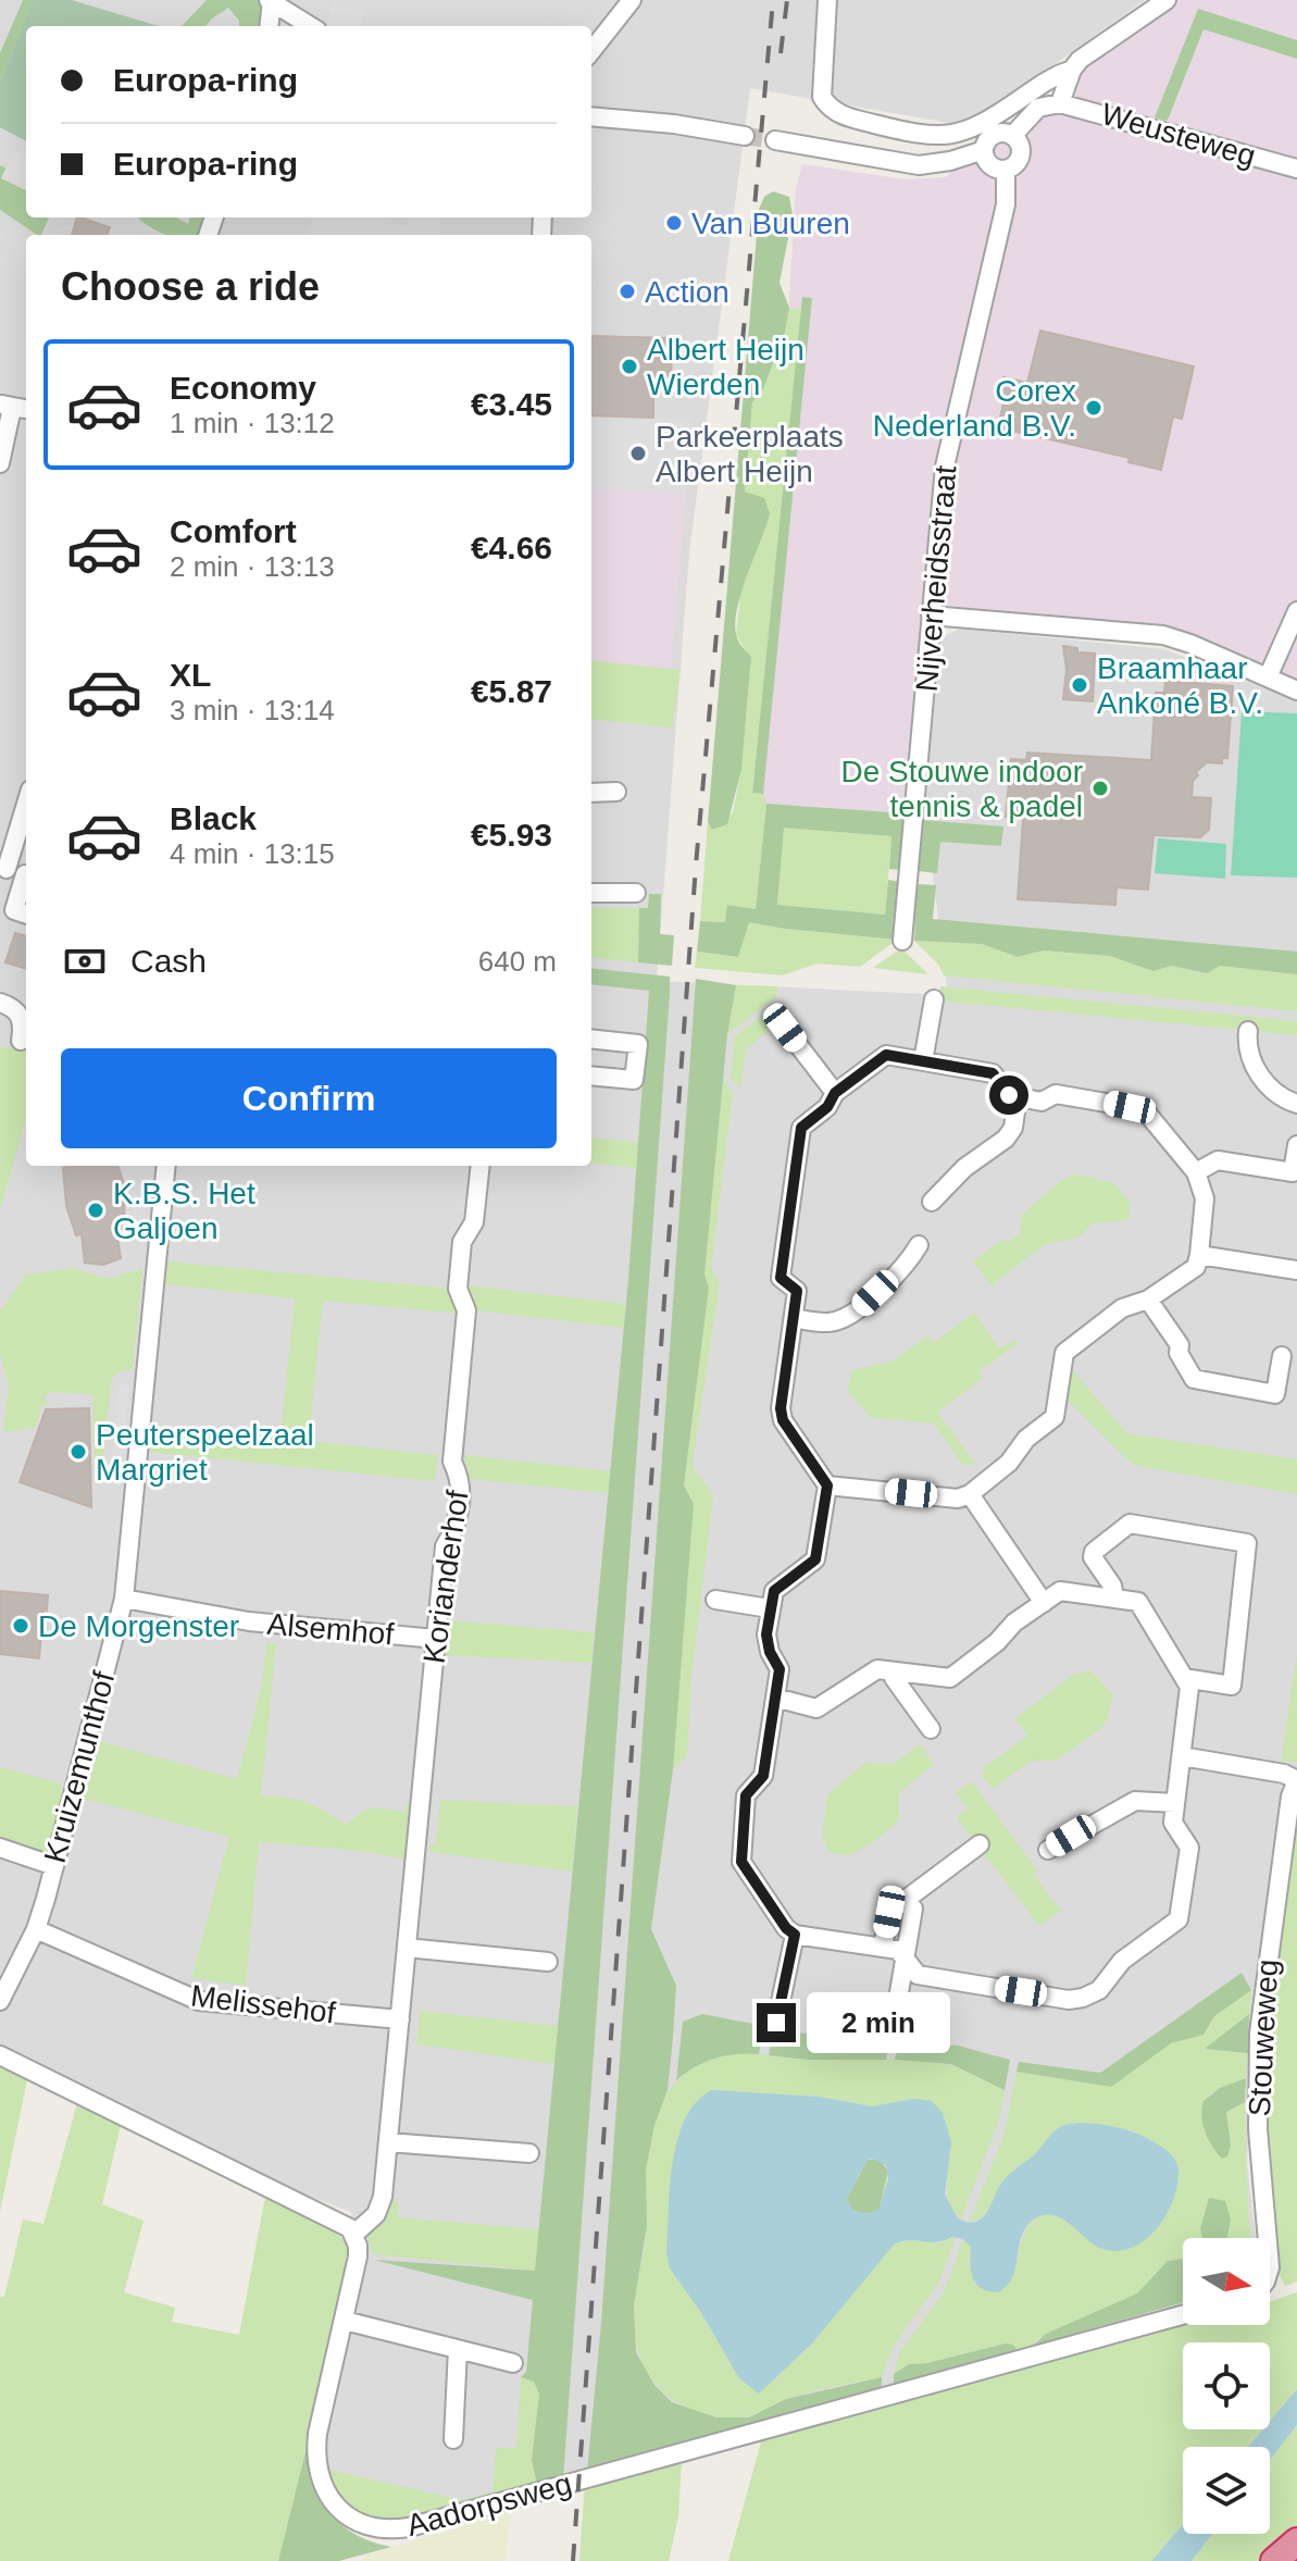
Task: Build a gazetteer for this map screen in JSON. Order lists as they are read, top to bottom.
{
  "streets": {
    "street": [
      "Weusteweg",
      "Nijverheidsstraat",
      "Korianderhof",
      "Alsemhof",
      "Kruizemunthof",
      "Melissehof",
      "Stouweweg",
      "Aadorpsweg"
    ]
  },
  "crossings": [
    ["Korianderhof", "Alsemhof"],
    ["Korianderhof", "Melissehof"],
    ["Korianderhof", "Aadorpsweg"],
    ["Alsemhof", "Kruizemunthof"],
    ["Kruizemunthof", "Melissehof"]
  ],
  "places": [
    "Van Buuren",
    "Action",
    "Albert Heijn Wierden",
    "Corex Nederland B.V.",
    "Parkeerplaats Albert Heijn",
    "Braamhaar Ankoné B.V.",
    "De Stouwe indoor tennis & padel",
    "K.B.S. Het Galjoen",
    "Peuterspeelzaal Margriet",
    "De Morgenster"
  ],
  "north": "right",
  "page": {
    "banner": ["Europa-ring", "Europa-ring"],
    "heading": "Choose a ride",
    "list": [
      {
        "name": "Economy",
        "note": "1 min · 13:12",
        "value": "€3.45"
      },
      {
        "name": "Comfort",
        "note": "2 min · 13:13",
        "value": "€4.66"
      },
      {
        "name": "XL",
        "note": "3 min · 13:14",
        "value": "€5.87"
      },
      {
        "name": "Black",
        "note": "4 min · 13:15",
        "value": "€5.93"
      }
    ],
    "pay": ["Cash", "640 m"],
    "buttons": "Confirm",
    "bubble": "2 min"
  }
}
